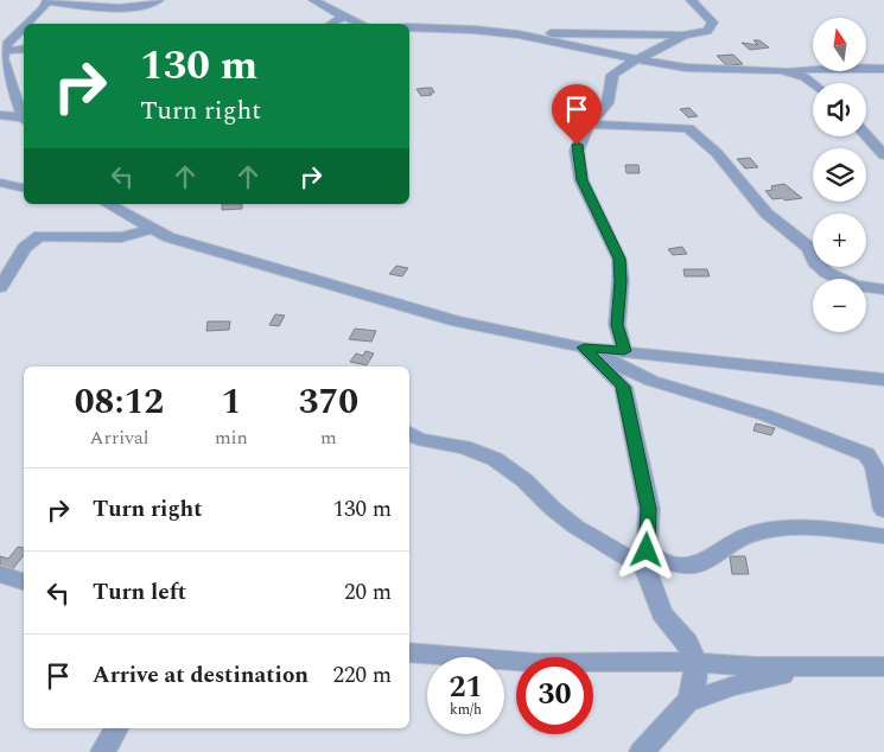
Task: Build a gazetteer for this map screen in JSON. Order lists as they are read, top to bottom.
{
  "north": "top",
  "page": {
    "map_buttons": ["+", "−"],
    "turn": ["130 m", "Turn right"],
    "eta": [
      "08:12",
      "Arrival",
      "1",
      "min",
      "370",
      "m"
    ],
    "list": [
      {
        "name": "Turn right",
        "value": "130 m"
      },
      {
        "name": "Turn left",
        "value": "20 m"
      },
      {
        "name": "Arrive at destination",
        "value": "220 m"
      }
    ],
    "speed": "21 km/h",
    "limit": "30"
  }
}
